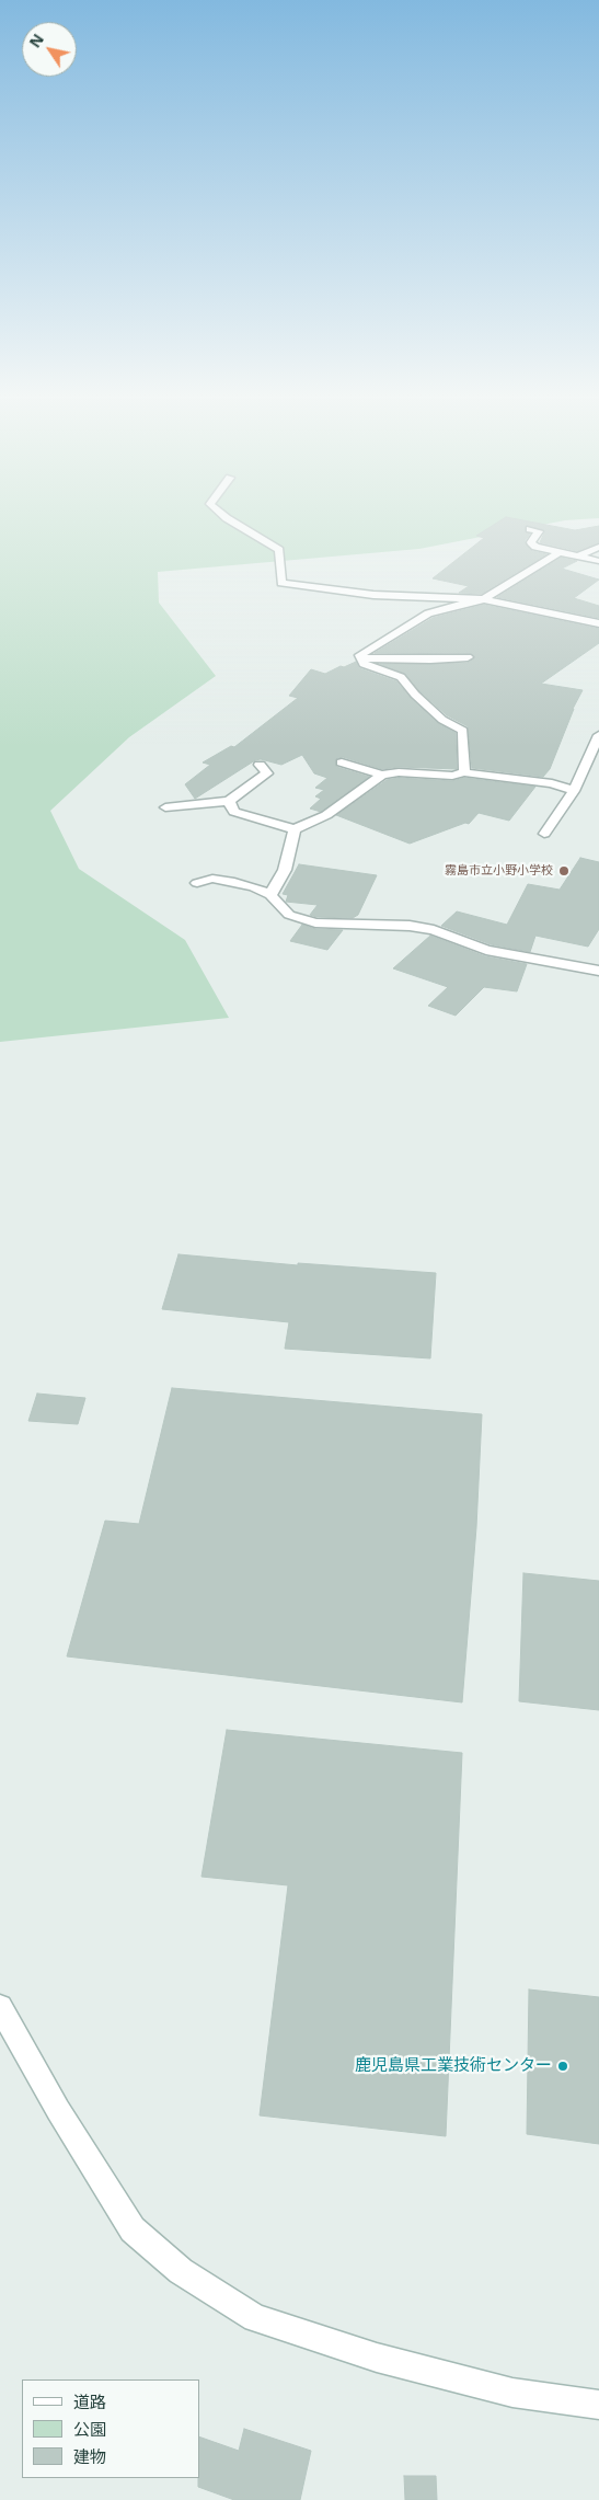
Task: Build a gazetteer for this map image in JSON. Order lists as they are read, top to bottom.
{
  "places": ["霧島市立小野小学校", "鹿児島県工業技術センター"],
  "legend": ["道路", "公園", "建物"],
  "north": "top left"
}
